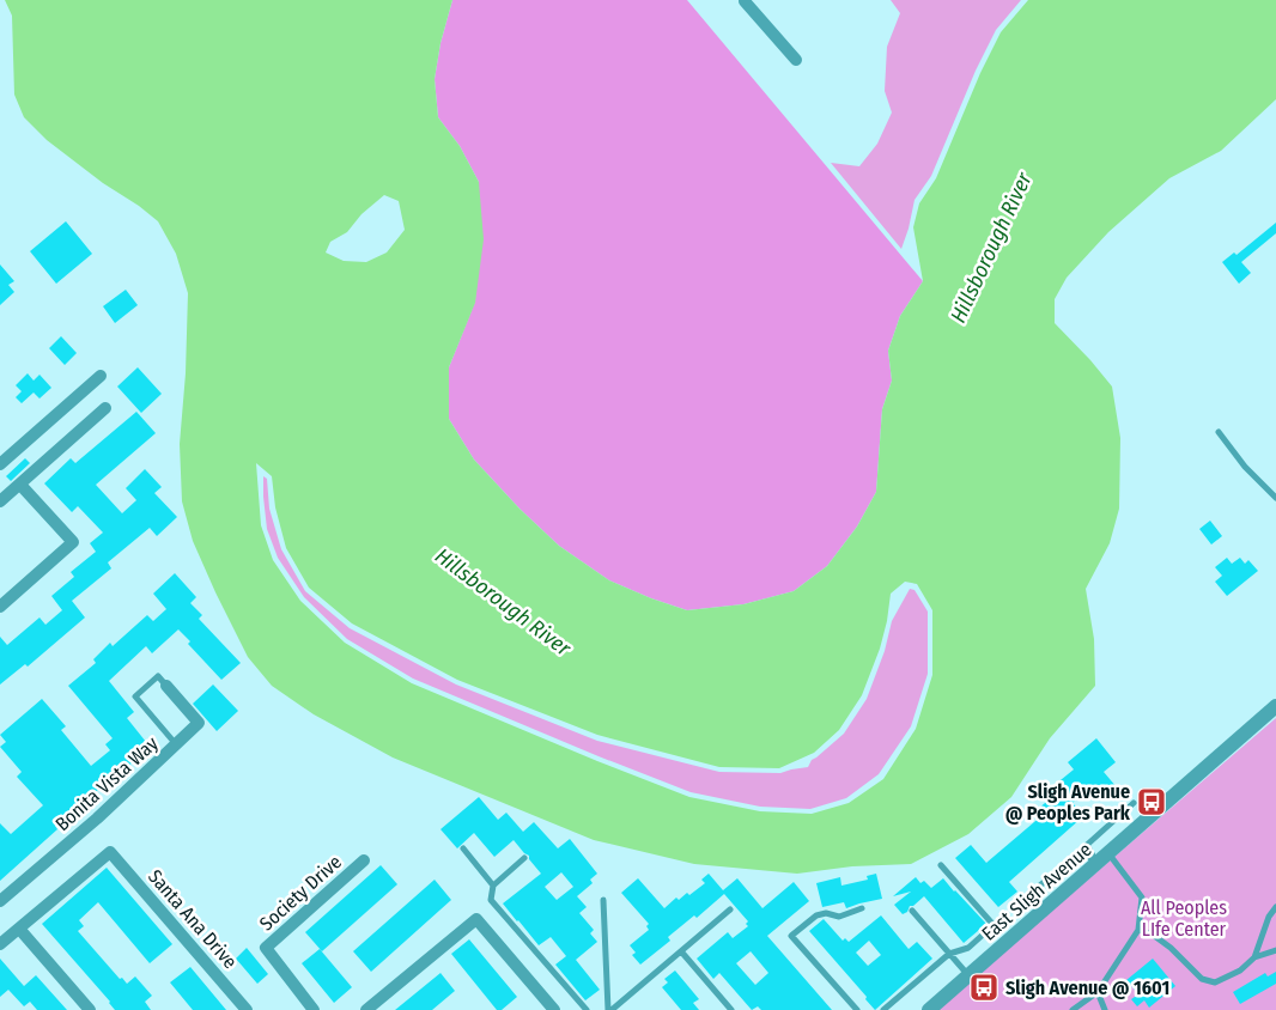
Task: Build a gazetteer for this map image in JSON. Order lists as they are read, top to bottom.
{
  "streets": {
    "street": [
      "Bonita Vista Way",
      "East Sligh Avenue",
      "Society Drive",
      "Santa Ana Drive"
    ]
  },
  "water": ["Hillsborough River"],
  "parks": ["All Peoples LIfe Center"],
  "places": {
    "bus stop": ["Sligh Avenue @ Peoples Park", "Sligh Avenue @ 1601"]
  }
}
